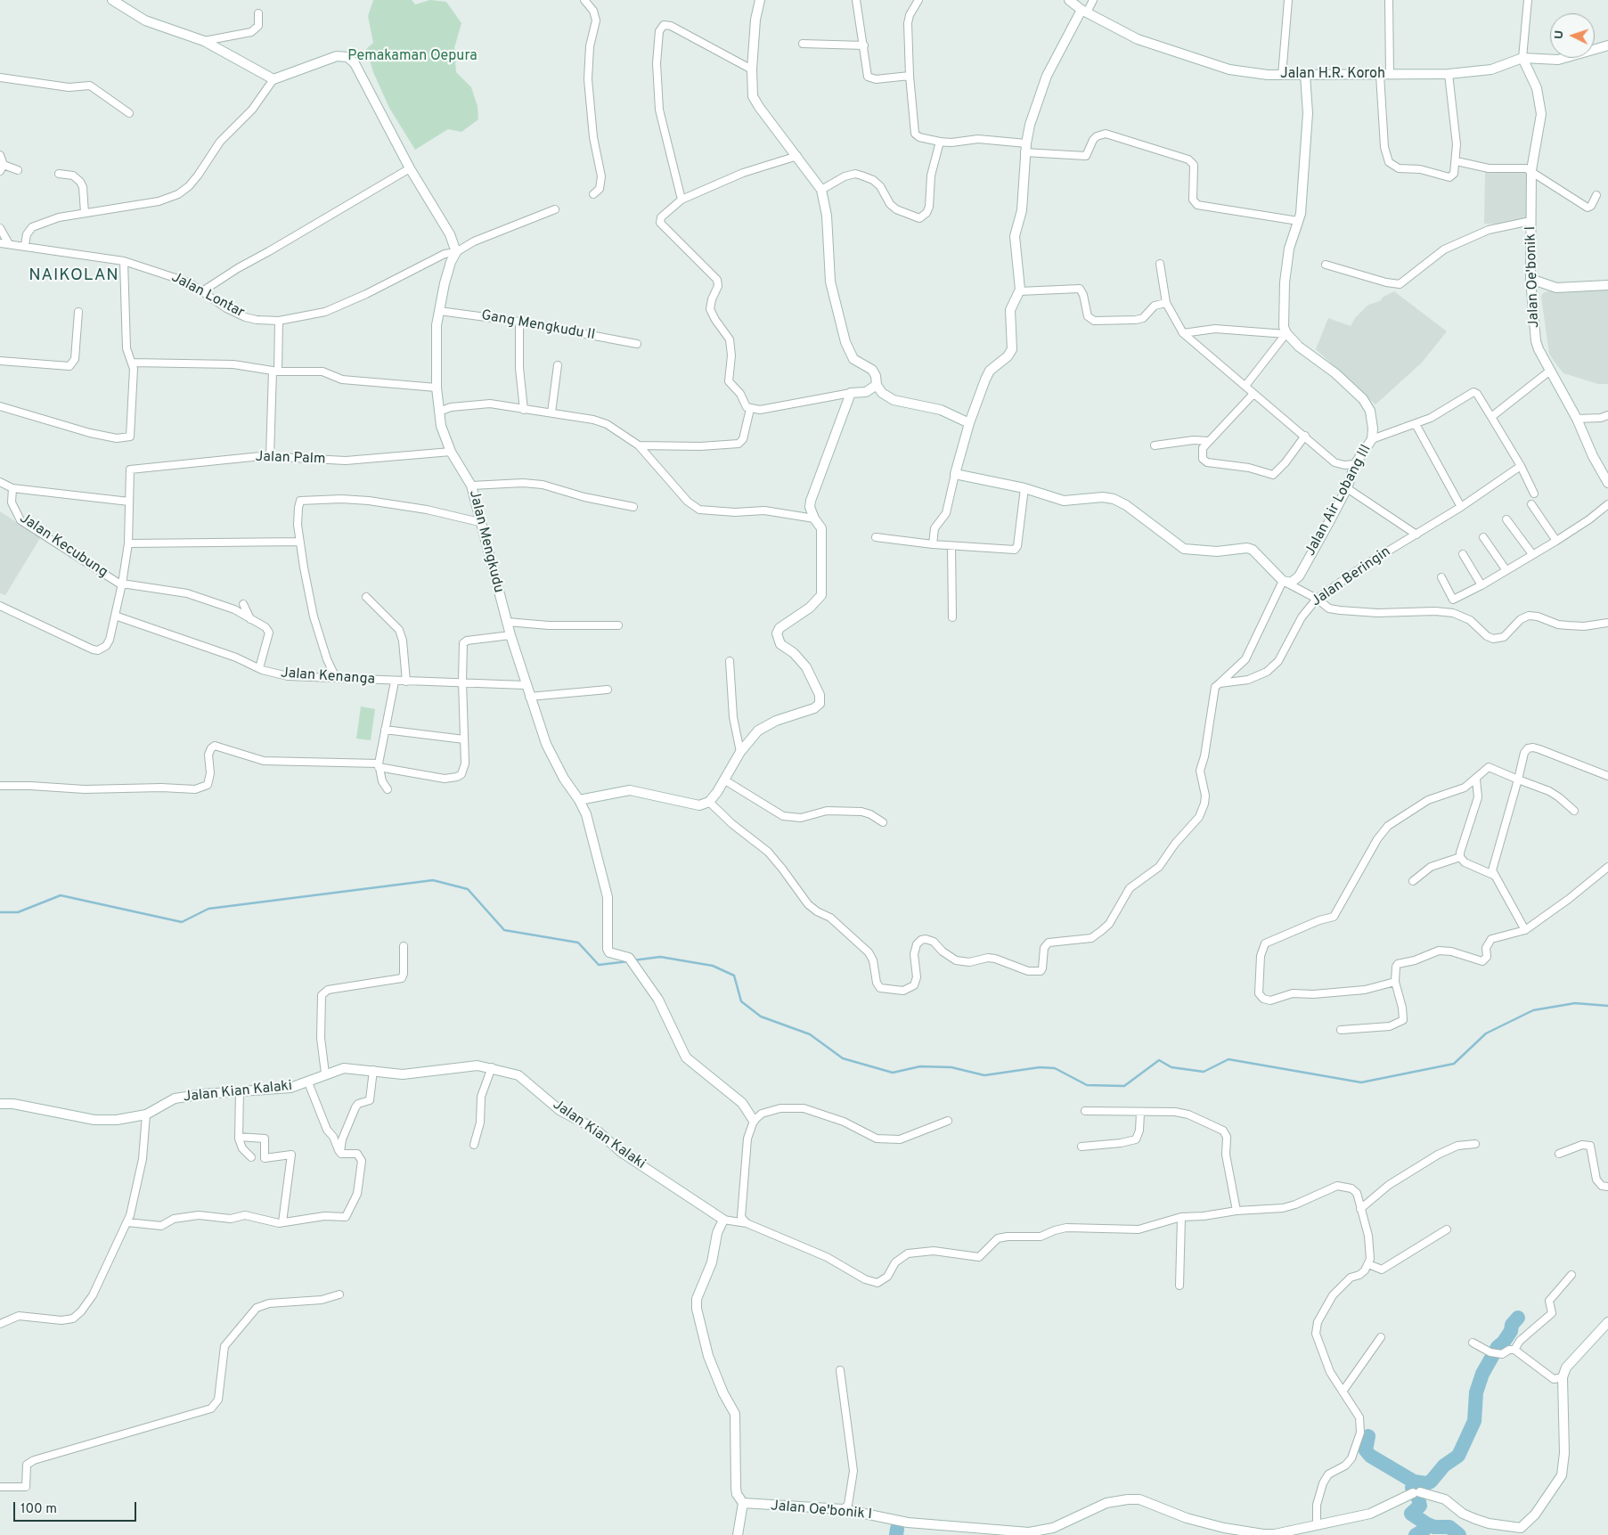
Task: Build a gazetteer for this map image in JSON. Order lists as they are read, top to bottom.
{
  "streets": {
    "street": [
      "Jalan H.R. Koroh",
      "Jalan Oe'bonik I",
      "Jalan Lontar",
      "Gang Mengkudu II",
      "Jalan Palm",
      "Jalan Air Lobang III",
      "Jalan Mengkudu",
      "Jalan Kecubung",
      "Jalan Beringin",
      "Jalan Kenanga",
      "Jalan Kian Kalaki"
    ]
  },
  "crossings": [
    ["Jalan H.R. Koroh", "Jalan Oe'bonik I"],
    ["Jalan Lontar", "Jalan Mengkudu"],
    ["Gang Mengkudu II", "Jalan Mengkudu"],
    ["Jalan Palm", "Jalan Mengkudu"],
    ["Jalan Mengkudu", "Jalan Kenanga"]
  ],
  "districts": ["NAIKOLAN"],
  "parks": ["Pemakaman Oepura"],
  "scale_bar": "100 m",
  "north": "left"
}
